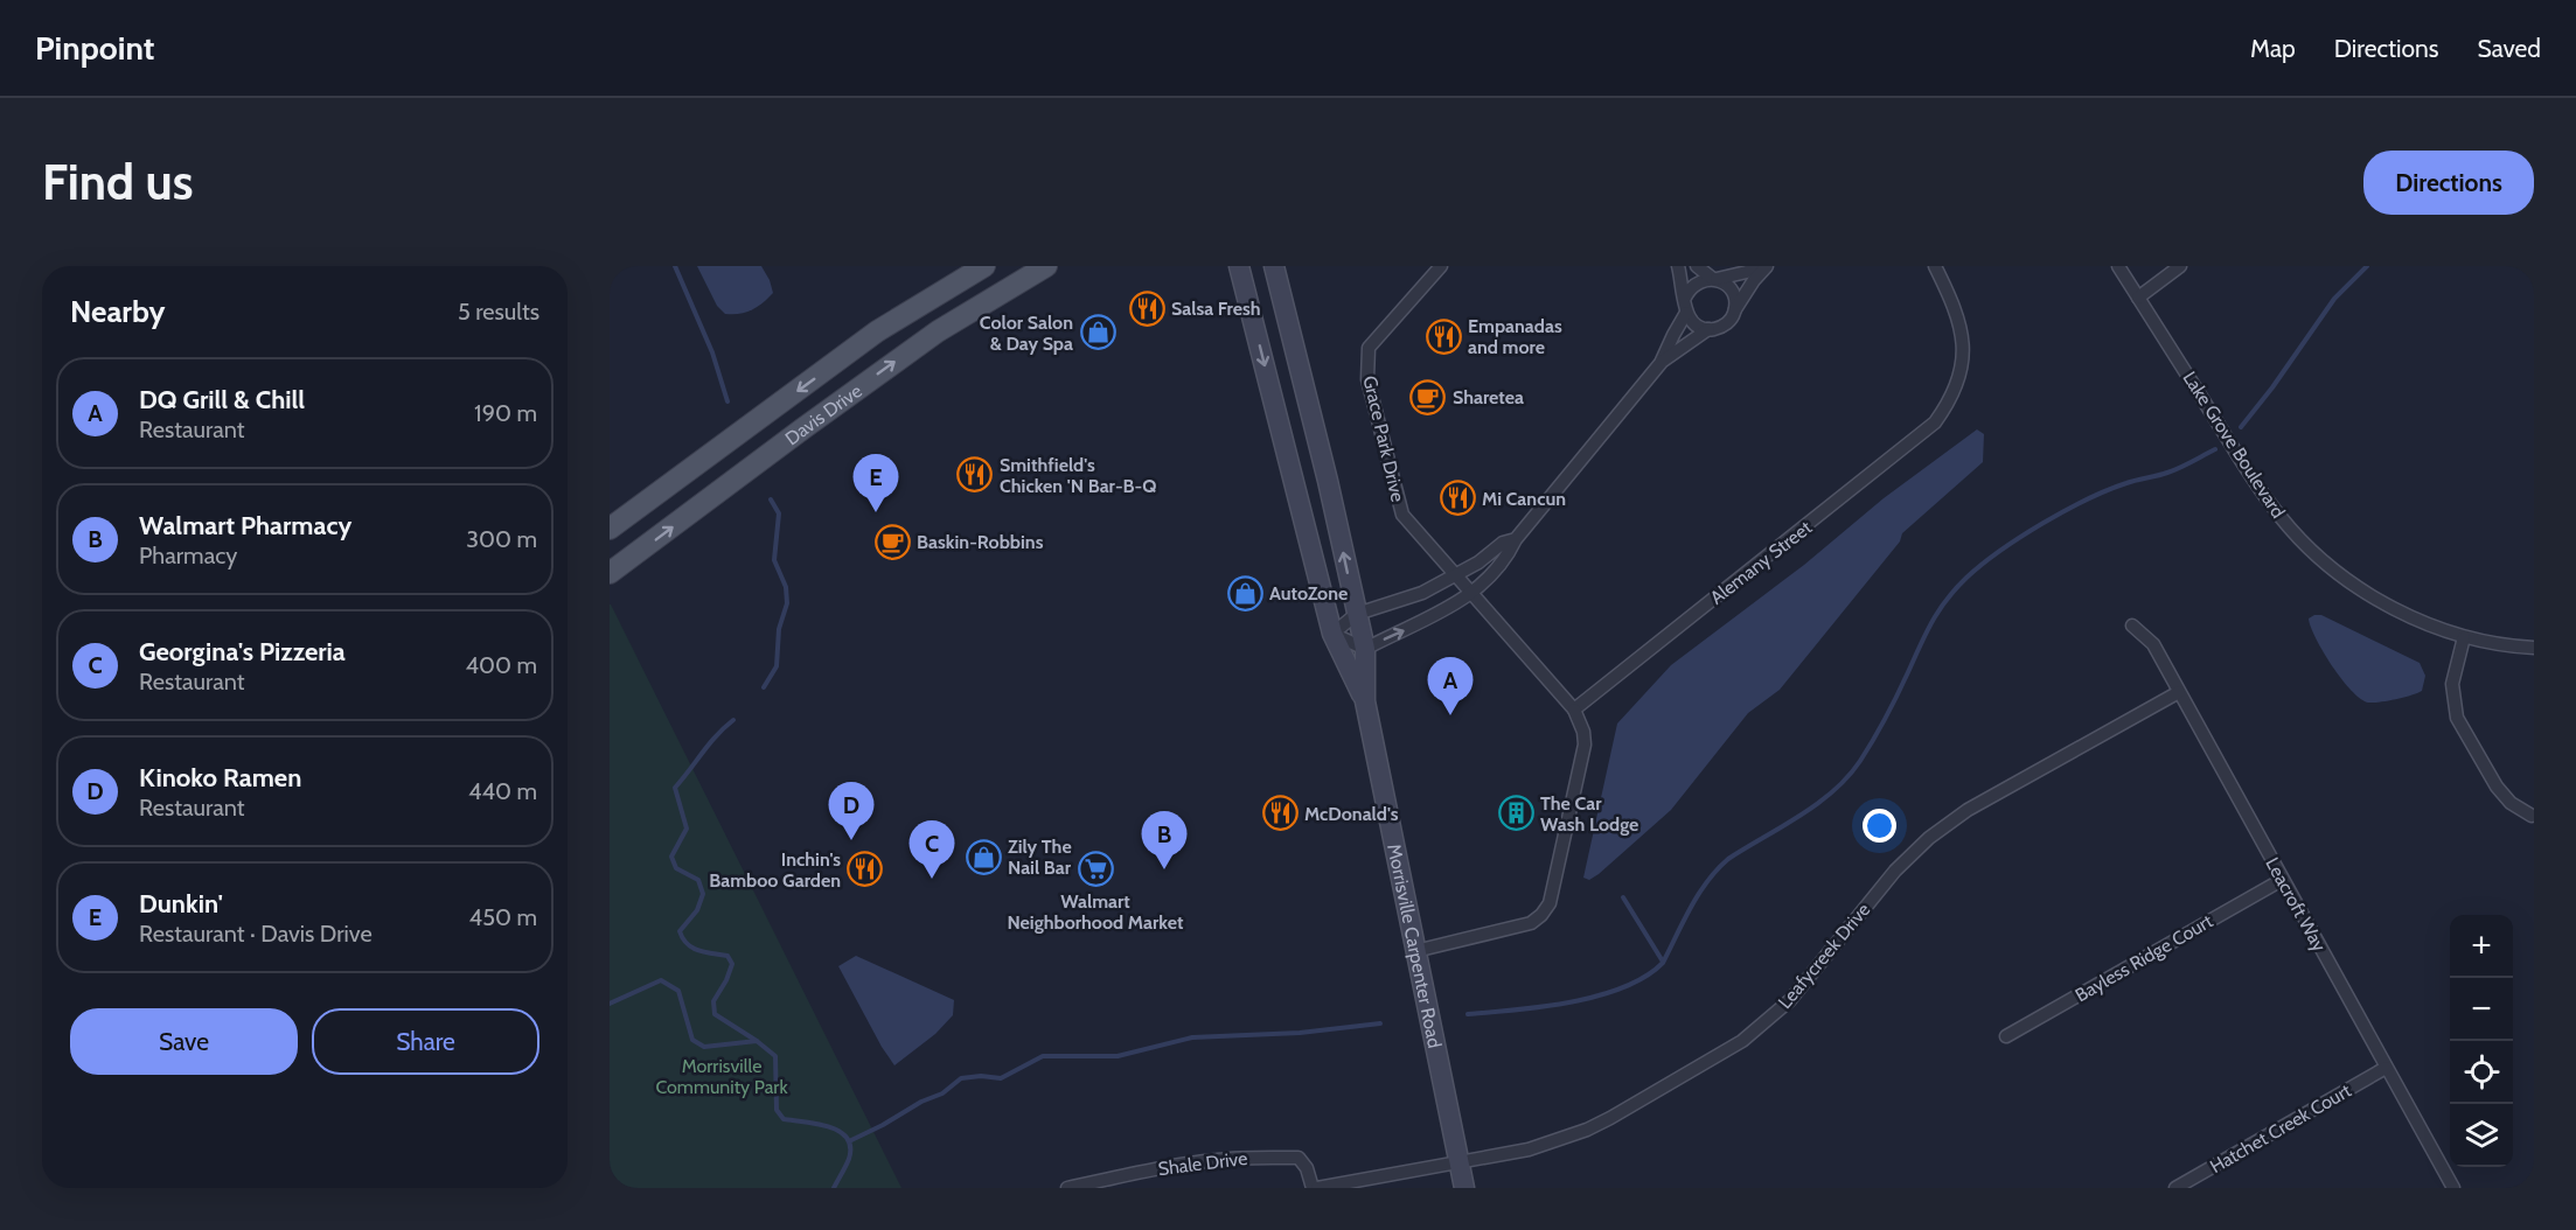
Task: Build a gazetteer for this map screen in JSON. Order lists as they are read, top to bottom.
{
  "streets": {
    "main road": ["Davis Drive", "Morrisville Carpenter Road"],
    "street": [
      "Grace Park Drive",
      "Lake Grove Boulevard",
      "Alemany Street",
      "Leacroft Way",
      "Leafycreek Drive",
      "Bayless Ridge Court",
      "Hatchet Creek Court",
      "Shale Drive"
    ]
  },
  "crossings": [
    ["Leacroft Way", "Leafycreek Drive"],
    ["Leacroft Way", "Bayless Ridge Court"],
    ["Leacroft Way", "Hatchet Creek Court"],
    ["Morrisville Carpenter Road", "Leafycreek Drive"],
    ["Leafycreek Drive", "Shale Drive"]
  ],
  "parks": ["Morrisville Community Park"],
  "places": {
    "restaurant": [
      "Salsa Fresh",
      "Empanadas and more",
      "Smithfield's Chicken 'N Bar-B-Q",
      "Mi Cancun",
      "McDonald's",
      "Inchin's Bamboo Garden"
    ],
    "shop": ["Color Salon & Day Spa", "AutoZone", "Zily The Nail Bar"],
    "cafe": ["Sharetea", "Baskin-Robbins"],
    "building": ["The Car Wash Lodge"],
    "supermarket": ["Walmart Neighborhood Market"]
  },
  "page": {
    "header": "Pinpoint",
    "nav": ["Map", "Directions", "Saved"],
    "buttons": [
      "Directions",
      ["Save", "Share"]
    ],
    "title": "Find us",
    "heading": ["Nearby", "5 results"],
    "list": [
      {
        "mark": "A",
        "name": "DQ Grill & Chill",
        "note": "Restaurant",
        "value": "190 m"
      },
      {
        "mark": "B",
        "name": "Walmart Pharmacy",
        "note": "Pharmacy",
        "value": "300 m"
      },
      {
        "mark": "C",
        "name": "Georgina's Pizzeria",
        "note": "Restaurant",
        "value": "400 m"
      },
      {
        "mark": "D",
        "name": "Kinoko Ramen",
        "note": "Restaurant",
        "value": "440 m"
      },
      {
        "mark": "E",
        "name": "Dunkin'",
        "note": "Restaurant · Davis Drive",
        "value": "450 m"
      }
    ],
    "pins": [
      "E",
      "A",
      "D",
      "B",
      "C"
    ],
    "map_buttons": ["+", "−"]
  }
}
